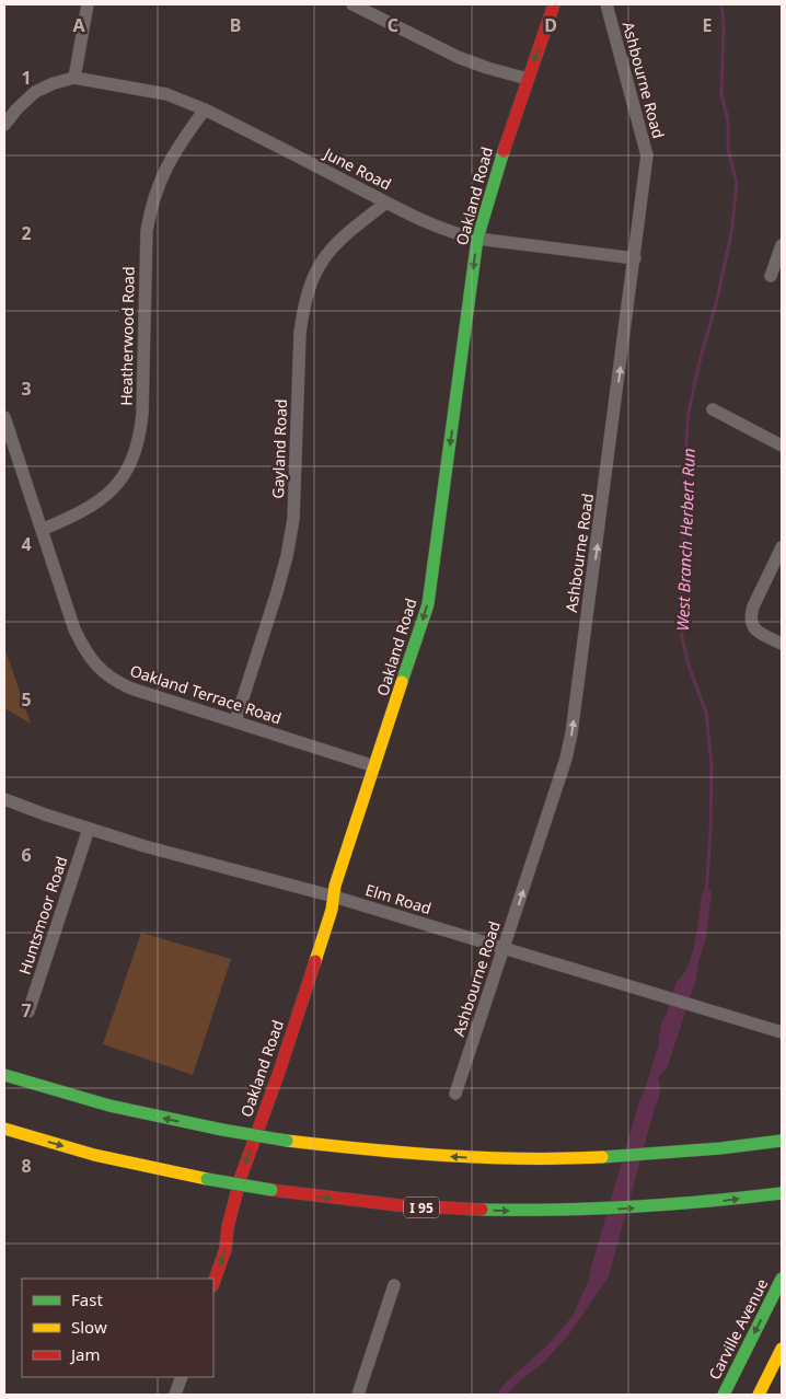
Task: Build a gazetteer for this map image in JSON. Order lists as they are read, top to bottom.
{
  "streets": {
    "main road": ["Oakland Road", "I 95", "Carville Avenue"],
    "street": [
      "Ashbourne Road",
      "June Road",
      "Heatherwood Road",
      "Gayland Road",
      "Oakland Terrace Road",
      "Elm Road",
      "Huntsmoor Road"
    ]
  },
  "crossings": [
    ["Ashbourne Road", "June Road"],
    ["Ashbourne Road", "Elm Road"],
    ["June Road", "Oakland Road"],
    ["June Road", "Heatherwood Road"],
    ["June Road", "Gayland Road"],
    ["Oakland Road", "Oakland Terrace Road"],
    ["Oakland Road", "Elm Road"],
    ["Heatherwood Road", "Oakland Terrace Road"],
    ["Gayland Road", "Oakland Terrace Road"],
    ["Elm Road", "Huntsmoor Road"]
  ],
  "one_way": ["Ashbourne Road", "Oakland Road"],
  "water": ["West Branch Herbert Run"],
  "legend": ["Fast", "Slow", "Jam"],
  "grid": {
    "columns": [
      "A",
      "B",
      "C",
      "D",
      "E"
    ],
    "rows": [
      "1",
      "2",
      "3",
      "4",
      "5",
      "6",
      "7",
      "8"
    ]
  }
}
